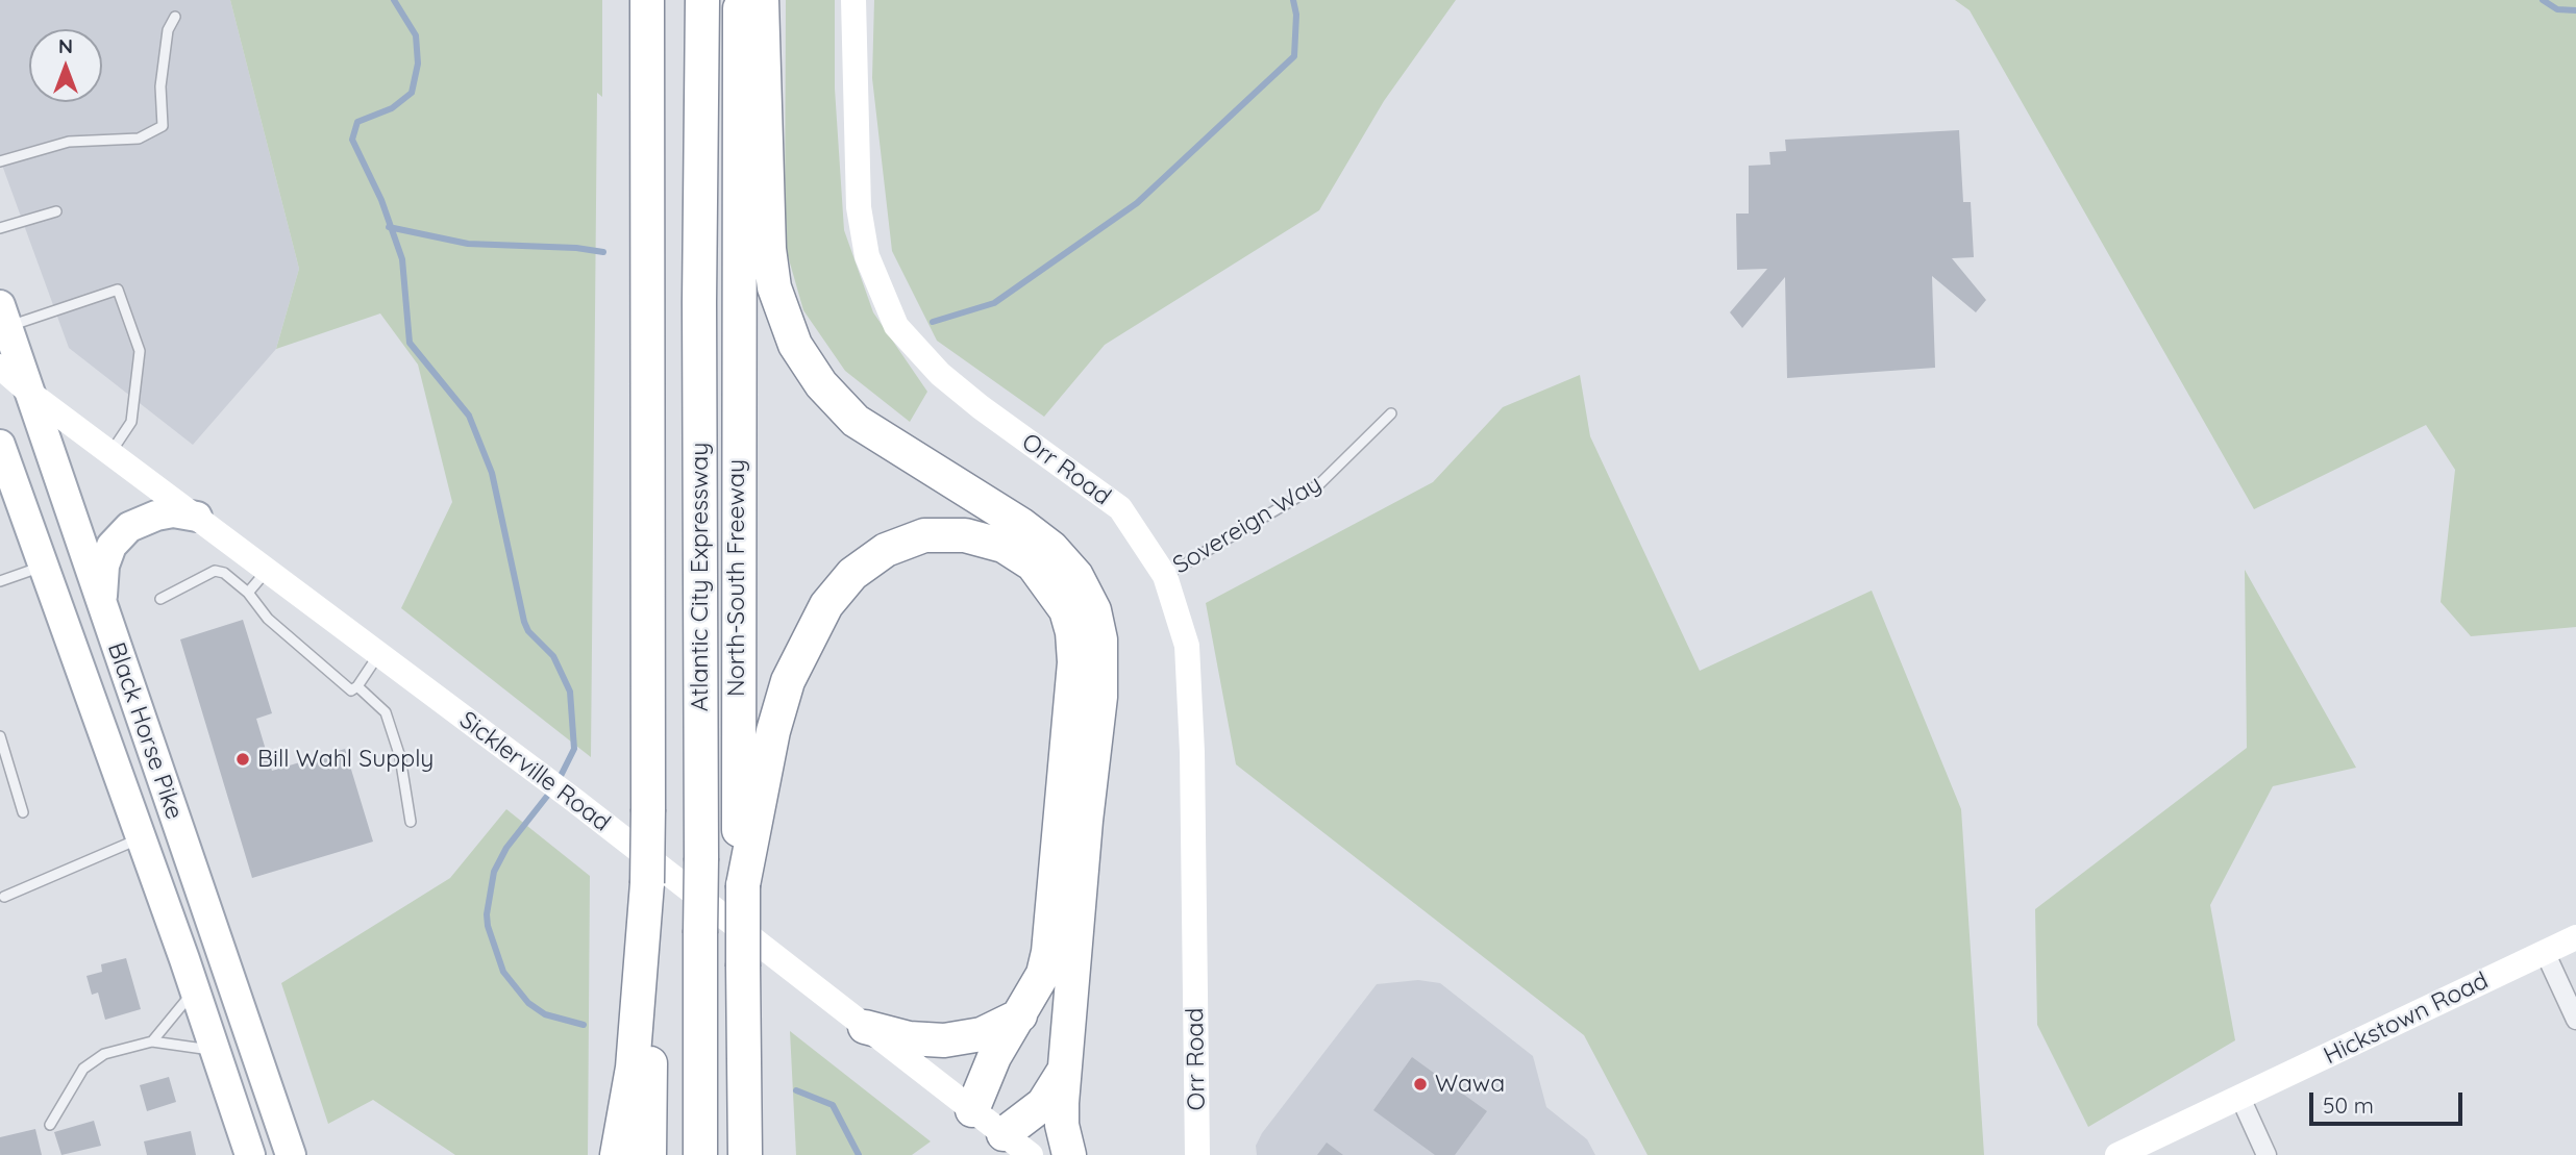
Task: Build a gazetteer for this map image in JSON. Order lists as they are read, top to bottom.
{
  "streets": {
    "highway": ["Atlantic City Expressway", "North-South Freeway"],
    "main road": ["Black Horse Pike"],
    "street": ["Orr Road", "Sicklerville Road", "Hickstown Road"],
    "lane": ["Sovereign Way"]
  },
  "crossings": [
    ["Orr Road", "Sovereign Way"],
    ["Black Horse Pike", "Sicklerville Road"]
  ],
  "places": ["Bill Wahl Supply", "Wawa"],
  "scale_bar": "50 m",
  "north": "top"
}
